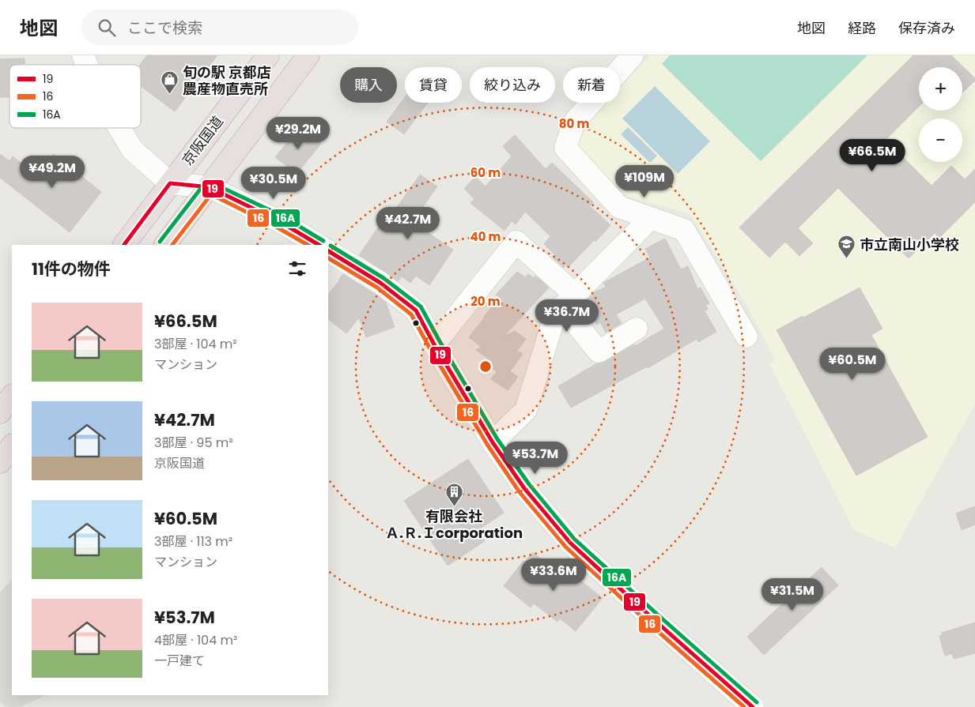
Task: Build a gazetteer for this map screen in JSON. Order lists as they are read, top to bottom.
{
  "streets": {
    "highway": ["京阪国道"]
  },
  "places": {
    "shop": ["旬の駅 京都店 農産物直売所"],
    "school or university": ["市立南山小学校"],
    "building": ["有限会社 Ａ.Ｒ.Ｉcorporation"]
  },
  "lines": ["transit line 16A", "transit line 19", "transit line 16"],
  "legend": ["19", "16", "16A"],
  "page": {
    "header": "地図",
    "search": "ここで検索",
    "nav": ["地図", "経路", "保存済み"],
    "map_buttons": ["+", "−"],
    "chip": [
      "購入",
      "賃貸",
      "絞り込み",
      "新着"
    ],
    "price": [
      "¥29.2M",
      "¥66.5M",
      "¥49.2M",
      "¥109M",
      "¥30.5M",
      "¥42.7M",
      "¥36.7M",
      "¥60.5M",
      "¥53.7M",
      "¥33.6M",
      "¥31.5M"
    ],
    "heading": "11件の物件",
    "list": [
      {
        "name": "¥66.5M",
        "note": "3部屋 · 104 m² · マンション"
      },
      {
        "name": "¥42.7M",
        "note": "3部屋 · 95 m² · 京阪国道"
      },
      {
        "name": "¥60.5M",
        "note": "3部屋 · 113 m² · マンション"
      },
      {
        "name": "¥53.7M",
        "note": "4部屋 · 104 m² · 一戸建て"
      }
    ]
  },
  "rings": [
    "80 m",
    "60 m",
    "40 m",
    "20 m"
  ]
}
